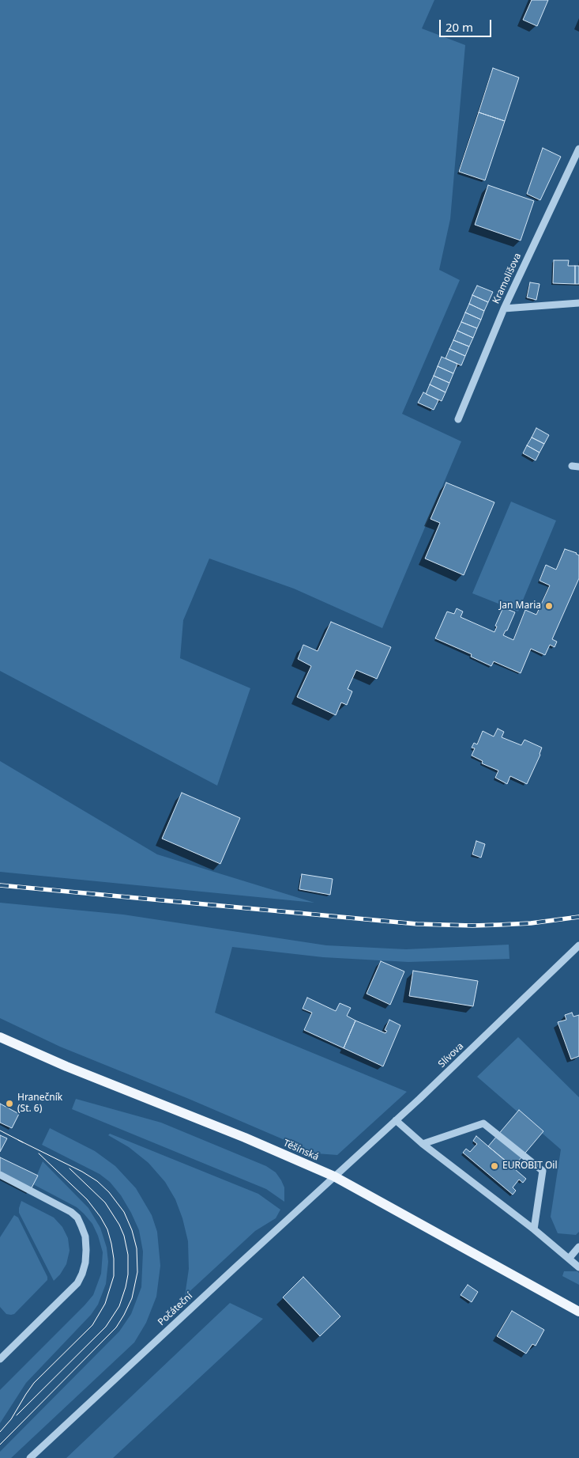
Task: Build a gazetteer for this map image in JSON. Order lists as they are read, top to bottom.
{
  "streets": {
    "main road": ["Těšínská"],
    "street": ["Kramolišova", "Slívova", "Počáteční"]
  },
  "crossings": [
    ["Slívova", "Těšínská"],
    ["Slívova", "Počáteční"],
    ["Těšínská", "Počáteční"]
  ],
  "places": ["Jan Maria", "Hranečník (St. 6)", "EUROBIT Oil"],
  "scale_bar": "20 m"
}
